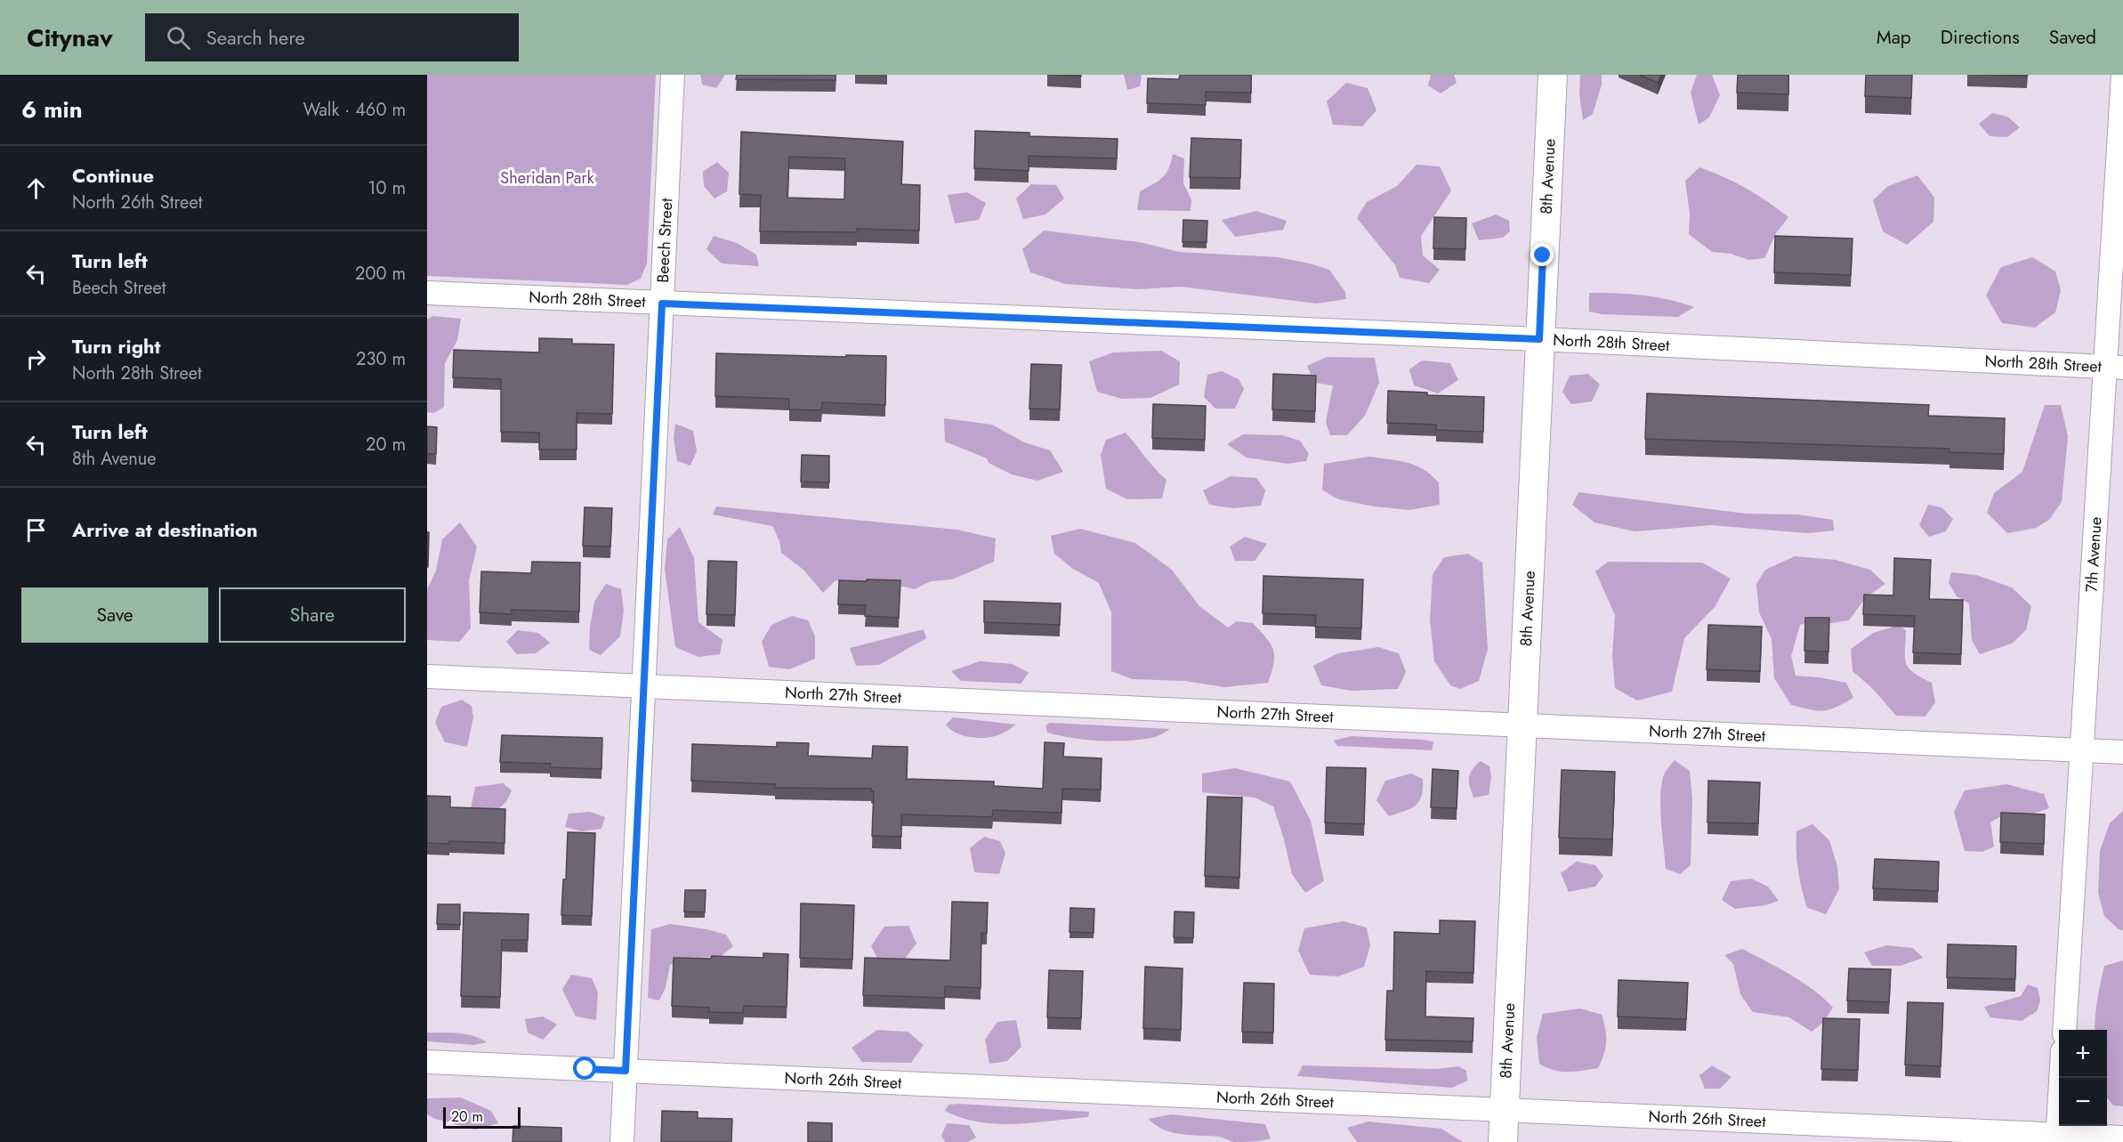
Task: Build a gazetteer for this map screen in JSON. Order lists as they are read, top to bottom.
{
  "streets": {
    "street": [
      "8th Avenue",
      "Beech Street",
      "North 28th Street",
      "7th Avenue",
      "North 27th Street",
      "North 26th Street"
    ]
  },
  "crossings": [
    ["8th Avenue", "North 28th Street"],
    ["8th Avenue", "North 27th Street"],
    ["8th Avenue", "North 26th Street"],
    ["Beech Street", "North 28th Street"],
    ["Beech Street", "North 27th Street"],
    ["Beech Street", "North 26th Street"],
    ["North 28th Street", "7th Avenue"],
    ["7th Avenue", "North 27th Street"]
  ],
  "parks": ["Sheridan Park"],
  "scale_bar": "20 m",
  "page": {
    "header": "Citynav",
    "search": "Search here",
    "nav": ["Map", "Directions", "Saved"],
    "heading": ["6 min", "Walk · 460 m"],
    "list": [
      ["Continue", "North 26th Street", "10 m"],
      ["Turn left", "Beech Street", "200 m"],
      ["Turn right", "North 28th Street", "230 m"],
      ["Turn left", "8th Avenue", "20 m"],
      "Arrive at destination"
    ],
    "buttons": ["Save", "Share"],
    "map_buttons": ["+", "−"],
    "scale": "20 m"
  }
}
